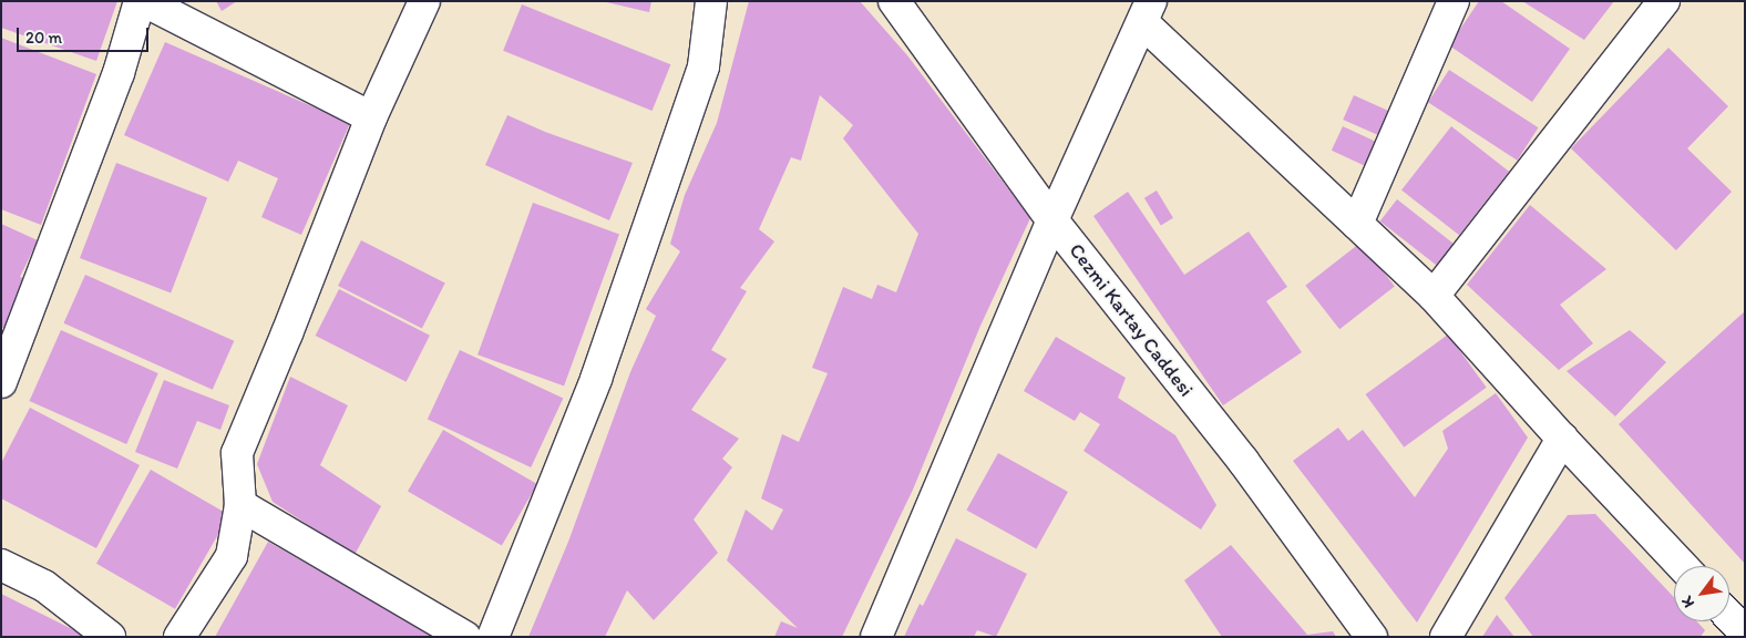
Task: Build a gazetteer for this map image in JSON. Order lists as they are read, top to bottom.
{
  "streets": {
    "street": ["Cezmi Kartay Caddesi"]
  },
  "scale_bar": "20 m",
  "north": "bottom left"
}
